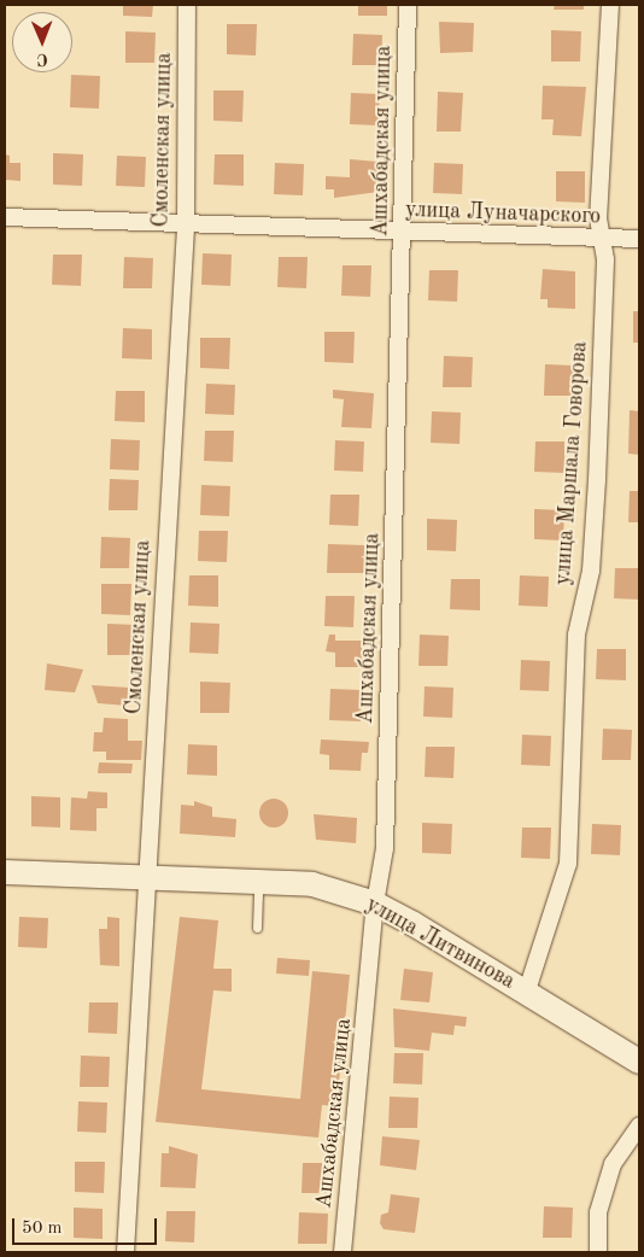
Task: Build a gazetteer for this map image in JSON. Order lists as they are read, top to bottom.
{
  "streets": {
    "street": [
      "Смоленская улица",
      "Ашхабадская улица",
      "улица Луначарского",
      "улица Маршала Говорова",
      "улица Литвинова"
    ]
  },
  "crossings": [
    ["Смоленская улица", "улица Луначарского"],
    ["Смоленская улица", "улица Литвинова"],
    ["Ашхабадская улица", "улица Луначарского"],
    ["Ашхабадская улица", "улица Литвинова"],
    ["улица Луначарского", "улица Маршала Говорова"],
    ["улица Маршала Говорова", "улица Литвинова"]
  ],
  "scale_bar": "50 m",
  "north": "bottom"
}
